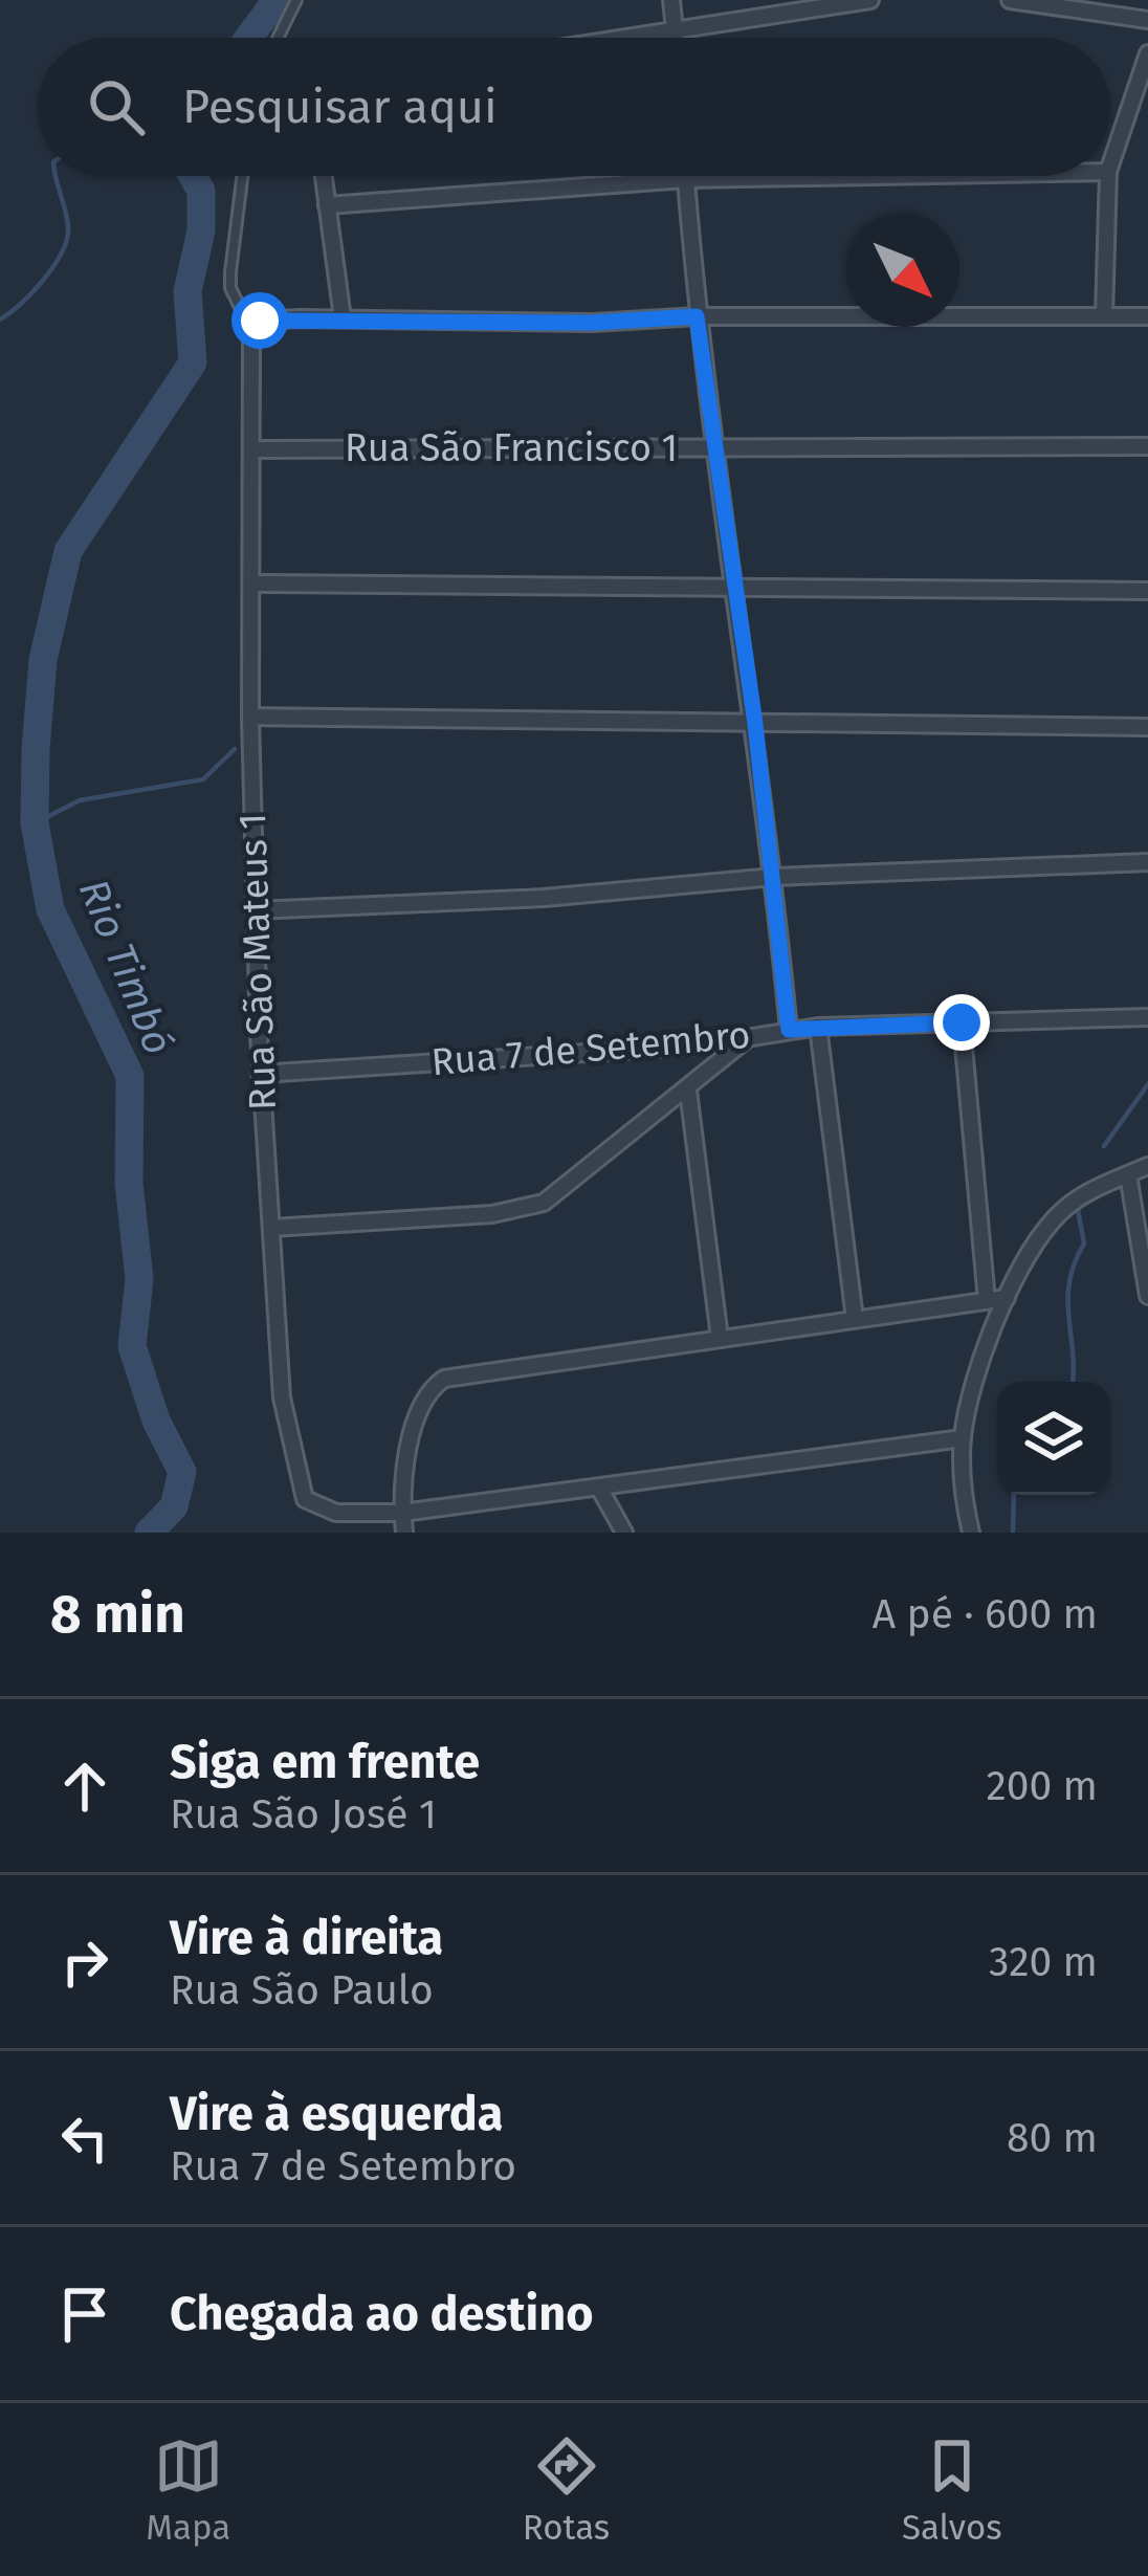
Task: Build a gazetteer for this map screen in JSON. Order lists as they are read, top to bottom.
{
  "streets": {
    "street": ["Rua São Francisco 1", "Rua São Mateus 1", "Rua 7 de Setembro"]
  },
  "crossings": [
    ["Rua São Francisco 1", "Rua São Mateus 1"],
    ["Rua São Mateus 1", "Rua 7 de Setembro"]
  ],
  "water": ["Rio Timbó"],
  "north": "bottom right",
  "page": {
    "search": "Pesquisar aqui",
    "heading": ["8 min", "A pé · 600 m"],
    "list": [
      ["Siga em frente", "Rua São José 1", "200 m"],
      ["Vire à direita", "Rua São Paulo", "320 m"],
      ["Vire à esquerda", "Rua 7 de Setembro", "80 m"],
      "Chegada ao destino"
    ],
    "nav": ["Mapa", "Rotas", "Salvos"]
  }
}
